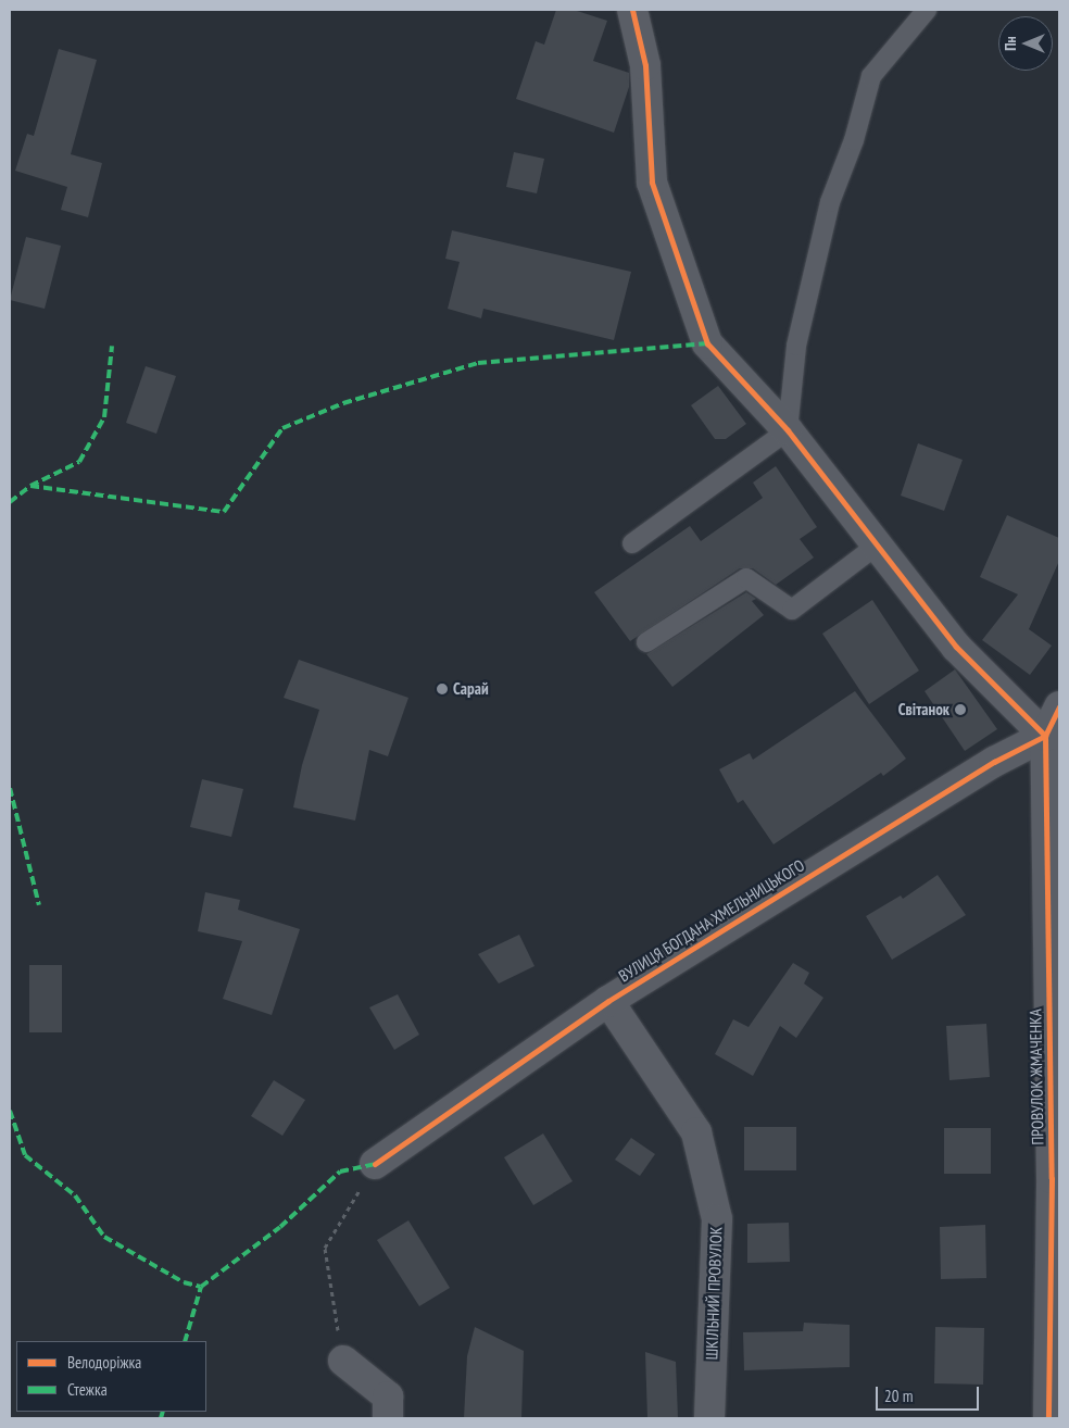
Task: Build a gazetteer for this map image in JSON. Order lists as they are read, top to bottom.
{
  "streets": {
    "street": ["ВУЛИЦЯ БОГДАНА ХМЕЛЬНИЦЬКОГО", "ПРОВУЛОК ЖМАЧЕНКА", "ШКІЛЬНИЙ ПРОВУЛОК"]
  },
  "crossings": [
    ["ВУЛИЦЯ БОГДАНА ХМЕЛЬНИЦЬКОГО", "ПРОВУЛОК ЖМАЧЕНКА"],
    ["ВУЛИЦЯ БОГДАНА ХМЕЛЬНИЦЬКОГО", "ШКІЛЬНИЙ ПРОВУЛОК"]
  ],
  "places": ["Сарай", "Світанок"],
  "legend": ["Велодоріжка", "Стежка"],
  "scale_bar": "20 m",
  "north": "left"
}
